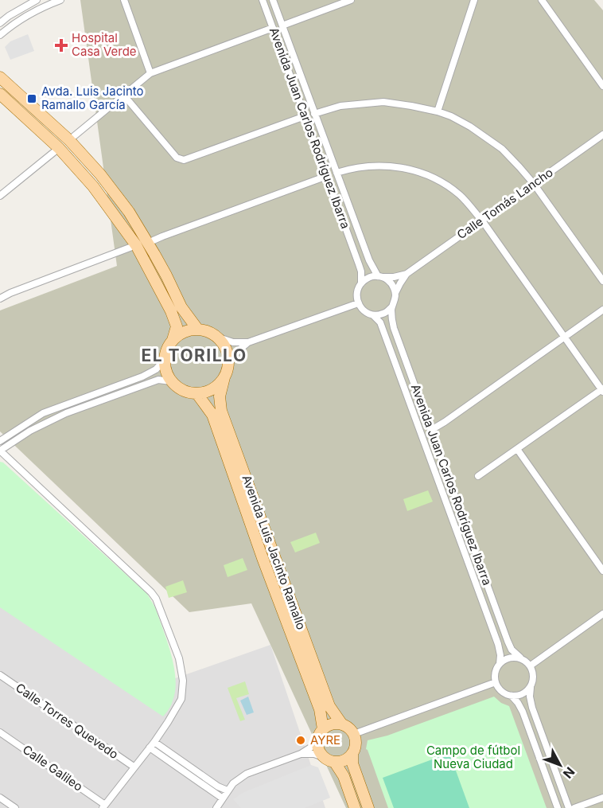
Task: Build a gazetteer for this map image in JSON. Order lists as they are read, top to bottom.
{
  "streets": {
    "main road": ["Avenida Luis Jacinto Ramallo"],
    "street": [
      "Avenida Juan Carlos Rodríguez Ibarra",
      "Calle Tomás Lancho",
      "Calle Torres Quevedo",
      "Calle Galileo"
    ]
  },
  "crossings": [
    ["Avenida Juan Carlos Rodríguez Ibarra", "Calle Tomás Lancho"]
  ],
  "districts": ["EL TORILLO"],
  "parks": ["Campo de fútbol Nueva Ciudad"],
  "places": {
    "health": ["Hospital Casa Verde"],
    "transit": ["Avda. Luis Jacinto Ramallo García"],
    "other": ["AYRE"]
  },
  "north": "bottom right"
}
